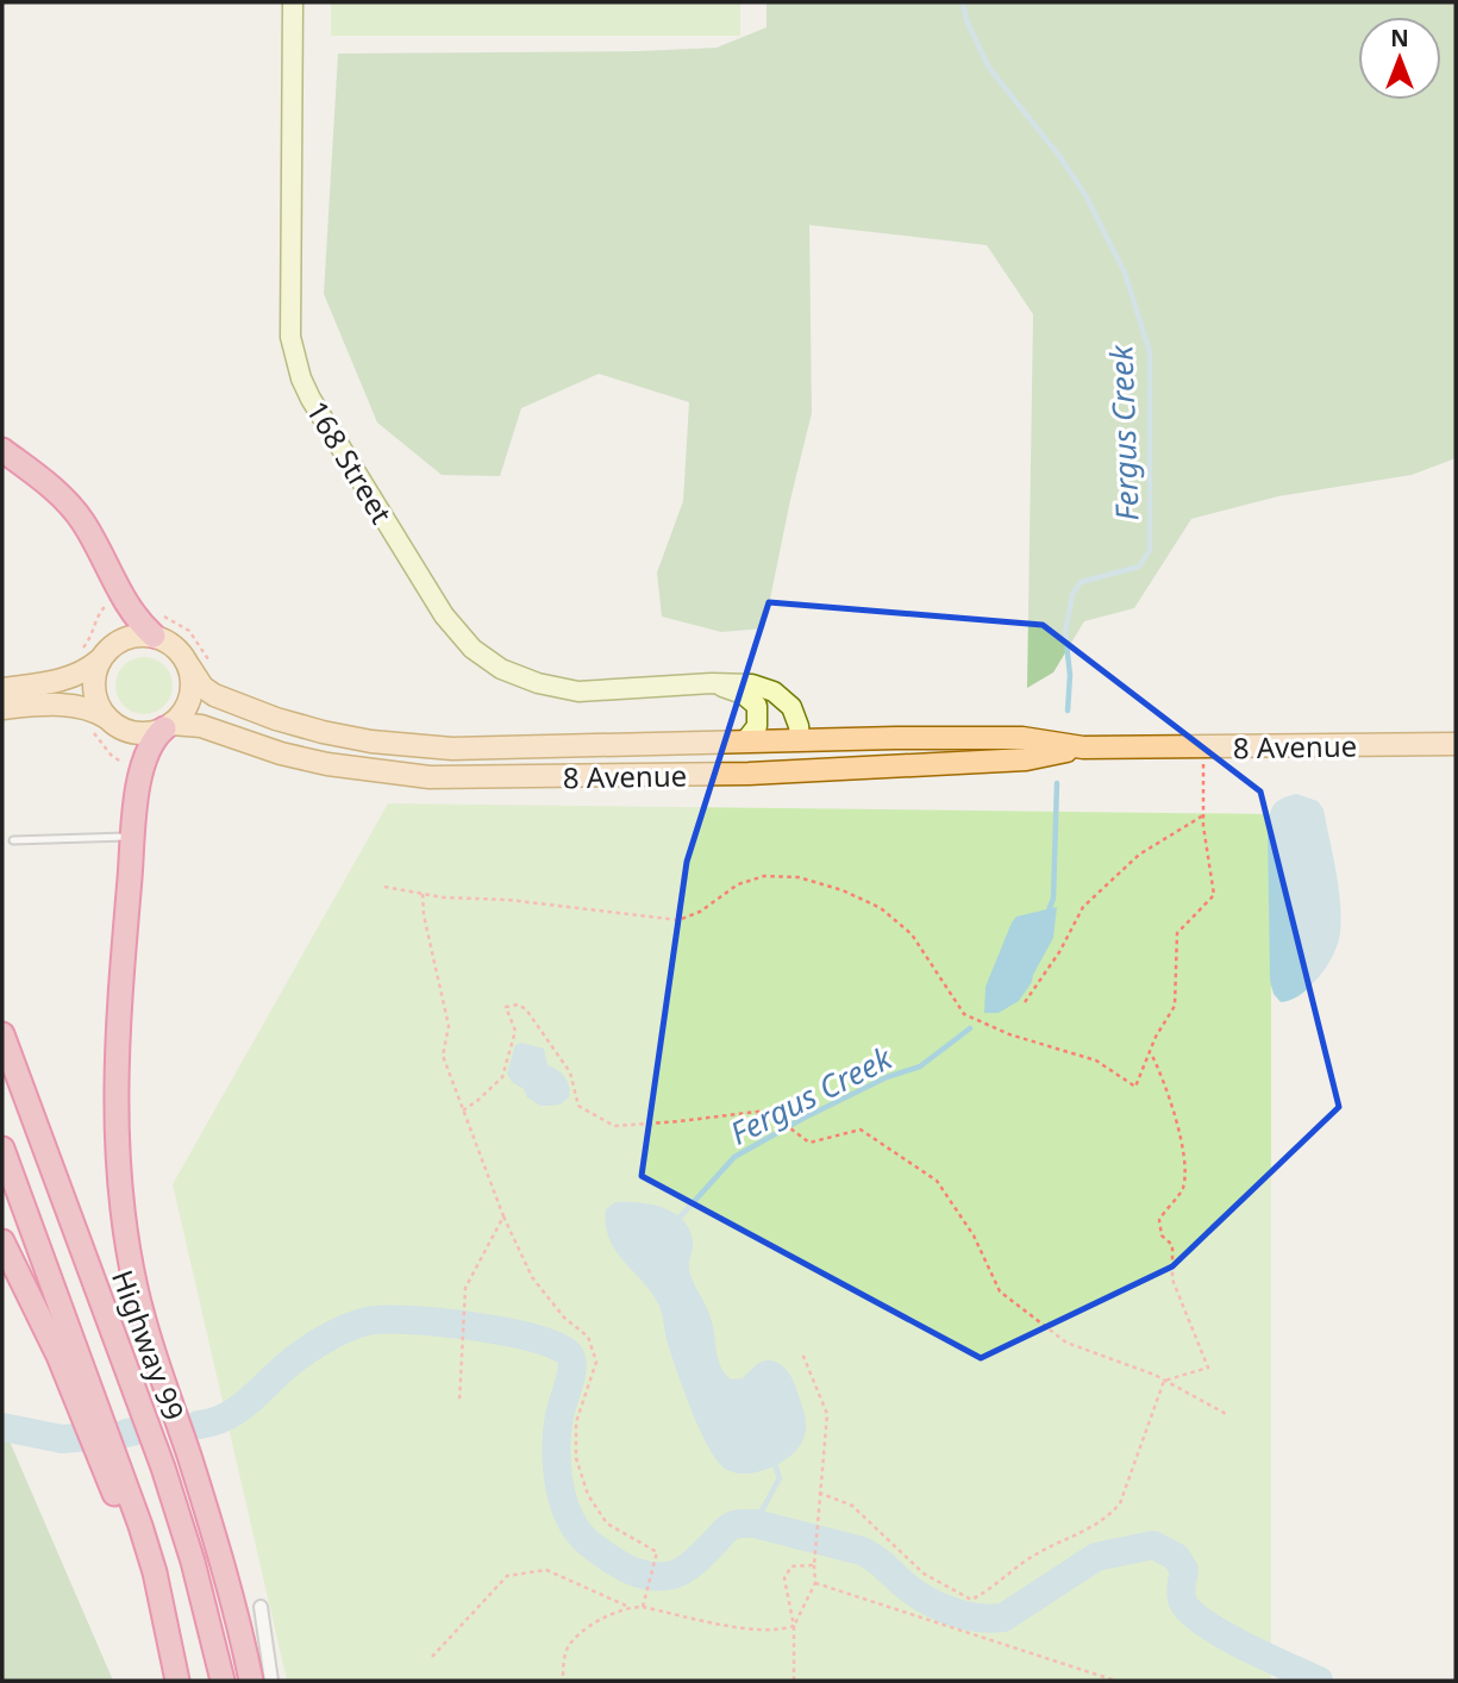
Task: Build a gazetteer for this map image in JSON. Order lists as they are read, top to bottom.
{
  "streets": {
    "highway": ["Highway 99"],
    "main road": ["168 Street", "8 Avenue"]
  },
  "crossings": [
    ["168 Street", "8 Avenue"]
  ],
  "water": ["Fergus Creek"],
  "north": "top"
}
